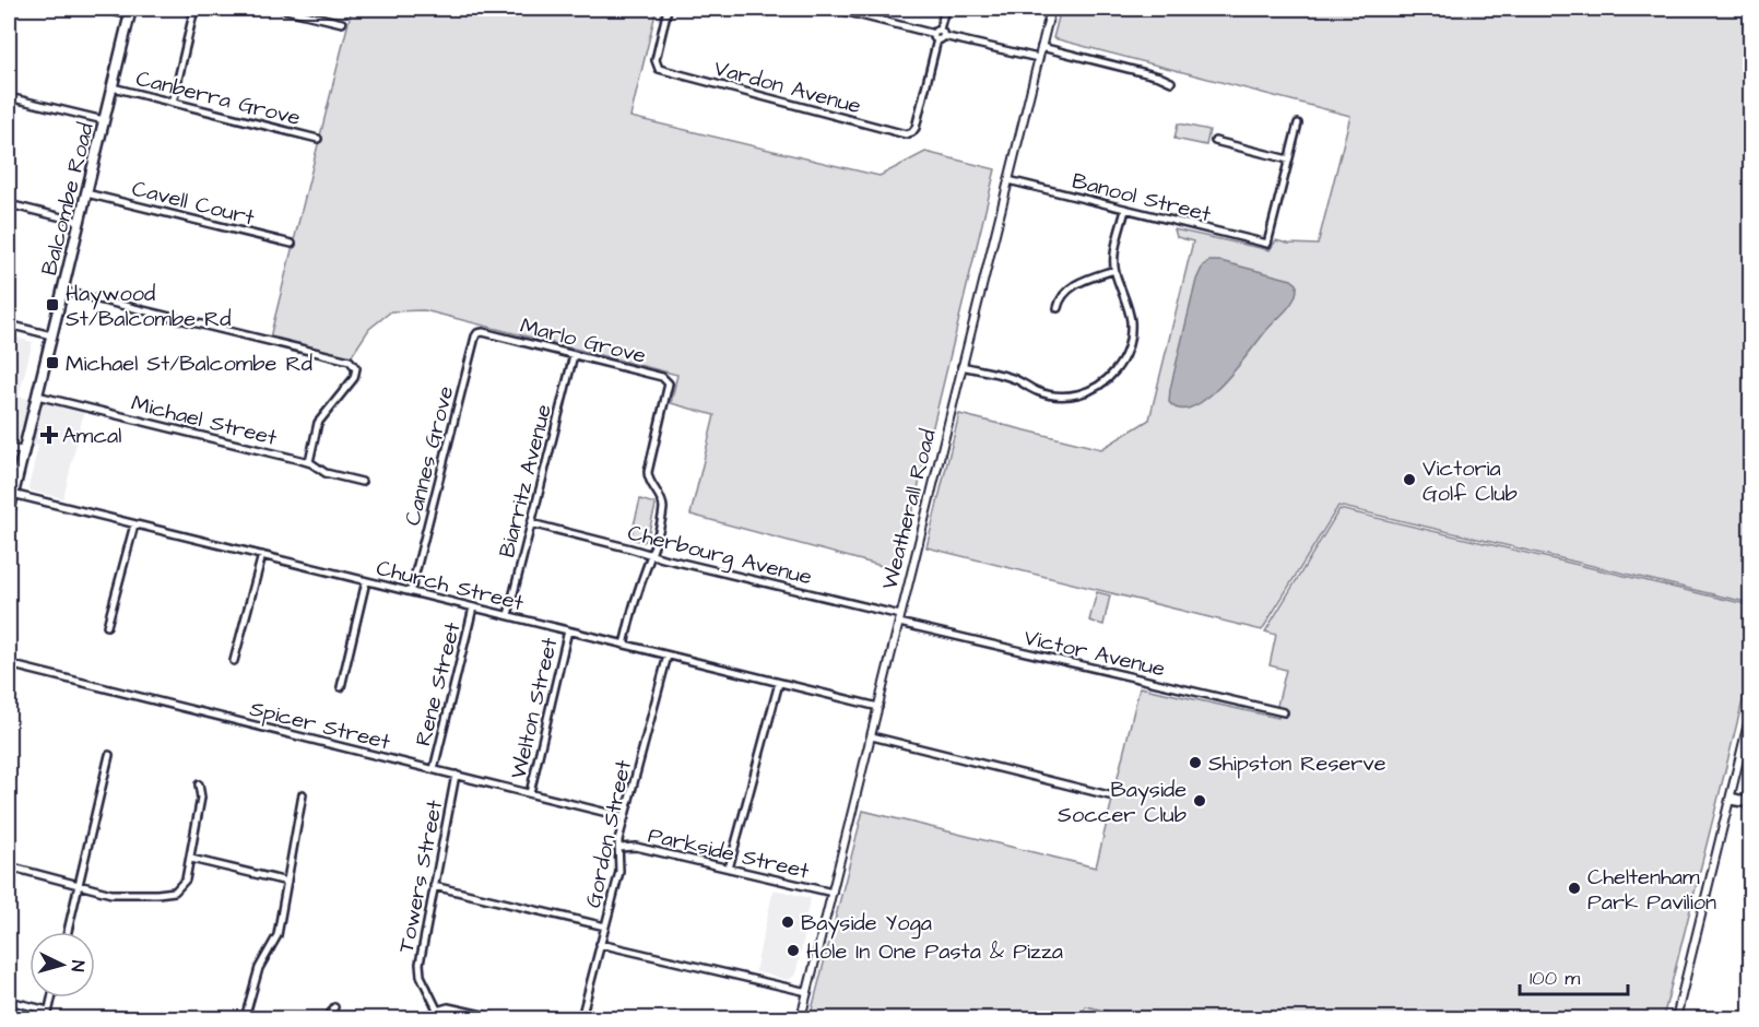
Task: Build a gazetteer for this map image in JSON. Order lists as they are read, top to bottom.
{
  "streets": {
    "main road": ["Balcombe Road"],
    "street": [
      "Vardon Avenue",
      "Canberra Grove",
      "Banool Street",
      "Cavell Court",
      "Marlo Grove",
      "Michael Street",
      "Cannes Grove",
      "Biarritz Avenue",
      "Weatherall Road",
      "Cherbourg Avenue",
      "Church Street",
      "Victor Avenue",
      "Rene Street",
      "Welton Street",
      "Spicer Street",
      "Gordon Street",
      "Parkside Street",
      "Towers Street"
    ]
  },
  "crossings": [
    ["Canberra Grove", "Balcombe Road"],
    ["Banool Street", "Weatherall Road"],
    ["Balcombe Road", "Cavell Court"],
    ["Balcombe Road", "Michael Street"],
    ["Balcombe Road", "Church Street"],
    ["Marlo Grove", "Cannes Grove"],
    ["Marlo Grove", "Biarritz Avenue"],
    ["Marlo Grove", "Cherbourg Avenue"],
    ["Cannes Grove", "Church Street"],
    ["Biarritz Avenue", "Cherbourg Avenue"],
    ["Biarritz Avenue", "Church Street"],
    ["Weatherall Road", "Cherbourg Avenue"],
    ["Weatherall Road", "Church Street"],
    ["Weatherall Road", "Victor Avenue"],
    ["Weatherall Road", "Parkside Street"],
    ["Cherbourg Avenue", "Victor Avenue"],
    ["Church Street", "Rene Street"],
    ["Church Street", "Welton Street"],
    ["Church Street", "Gordon Street"],
    ["Rene Street", "Spicer Street"],
    ["Welton Street", "Spicer Street"],
    ["Spicer Street", "Gordon Street"],
    ["Spicer Street", "Towers Street"],
    ["Gordon Street", "Parkside Street"]
  ],
  "places": {
    "transit": ["Haywood St/Balcombe Rd", "Michael St/Balcombe Rd"],
    "health": ["Amcal"],
    "other": [
      "Victoria Golf Club",
      "Shipston Reserve",
      "Bayside Soccer Club",
      "Cheltenham Park Pavilion",
      "Bayside Yoga",
      "Hole In One Pasta & Pizza"
    ]
  },
  "scale_bar": "100 m",
  "north": "right"
}
